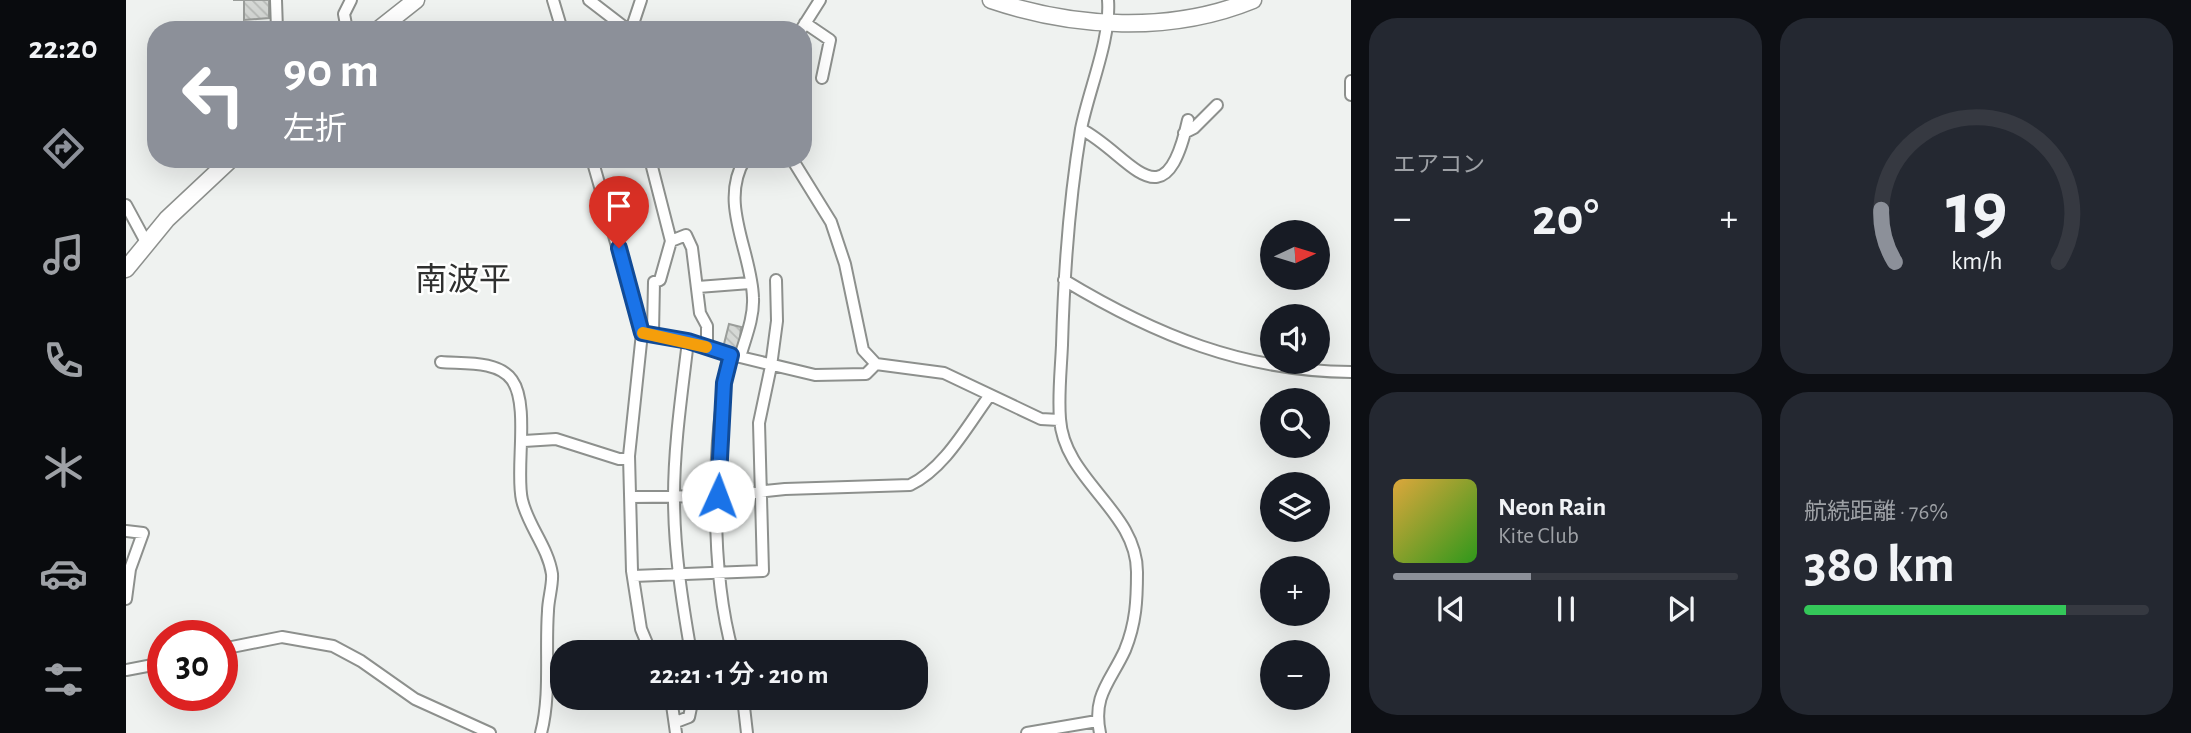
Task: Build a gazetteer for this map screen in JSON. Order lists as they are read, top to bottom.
{
  "districts": ["南波平"],
  "north": "right",
  "page": {
    "tabs": "22:20",
    "tile": [
      "エアコン",
      ["航続距離 · 76%", "380 km"]
    ],
    "turn": ["90 m", "左折"],
    "heat": ["−", "20°", "+"],
    "map_buttons": ["+", "−"],
    "song": ["Neon Rain", "Kite Club"],
    "limit": "30",
    "trip": "22:21 · 1 分 · 210 m",
    "gauge": ["19", "km/h"]
  }
}
